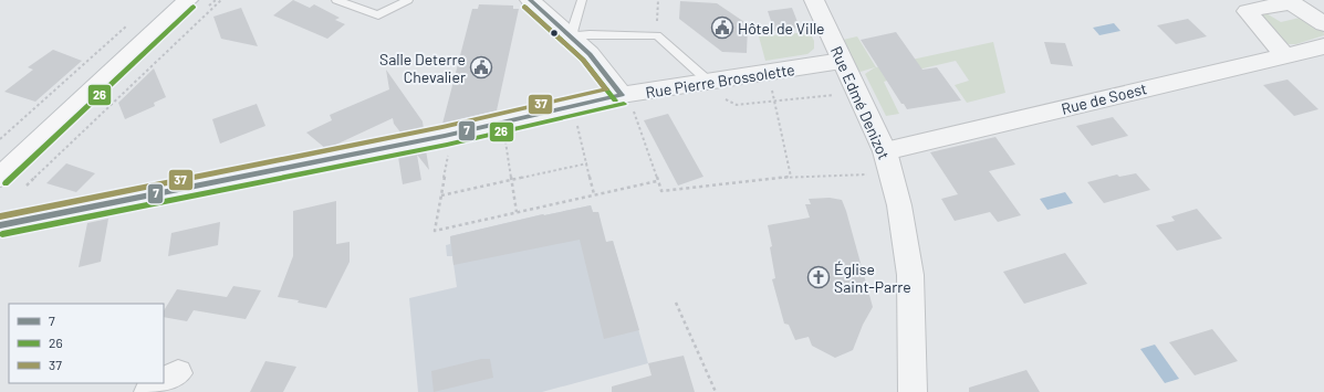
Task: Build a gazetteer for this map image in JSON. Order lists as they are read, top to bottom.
{
  "streets": {
    "street": ["Rue Pierre Brossolette", "Rue de Soest", "Rue Edmé Denizot"]
  },
  "crossings": [
    ["Rue Pierre Brossolette", "Rue Edmé Denizot"],
    ["Rue de Soest", "Rue Edmé Denizot"]
  ],
  "places": {
    "public building": ["Hôtel de Ville", "Salle Deterre Chevalier"],
    "church": ["Église Saint-Parre"]
  },
  "lines": ["transit line 7", "transit line 26", "transit line 37"],
  "legend": ["7", "26", "37"]
}
